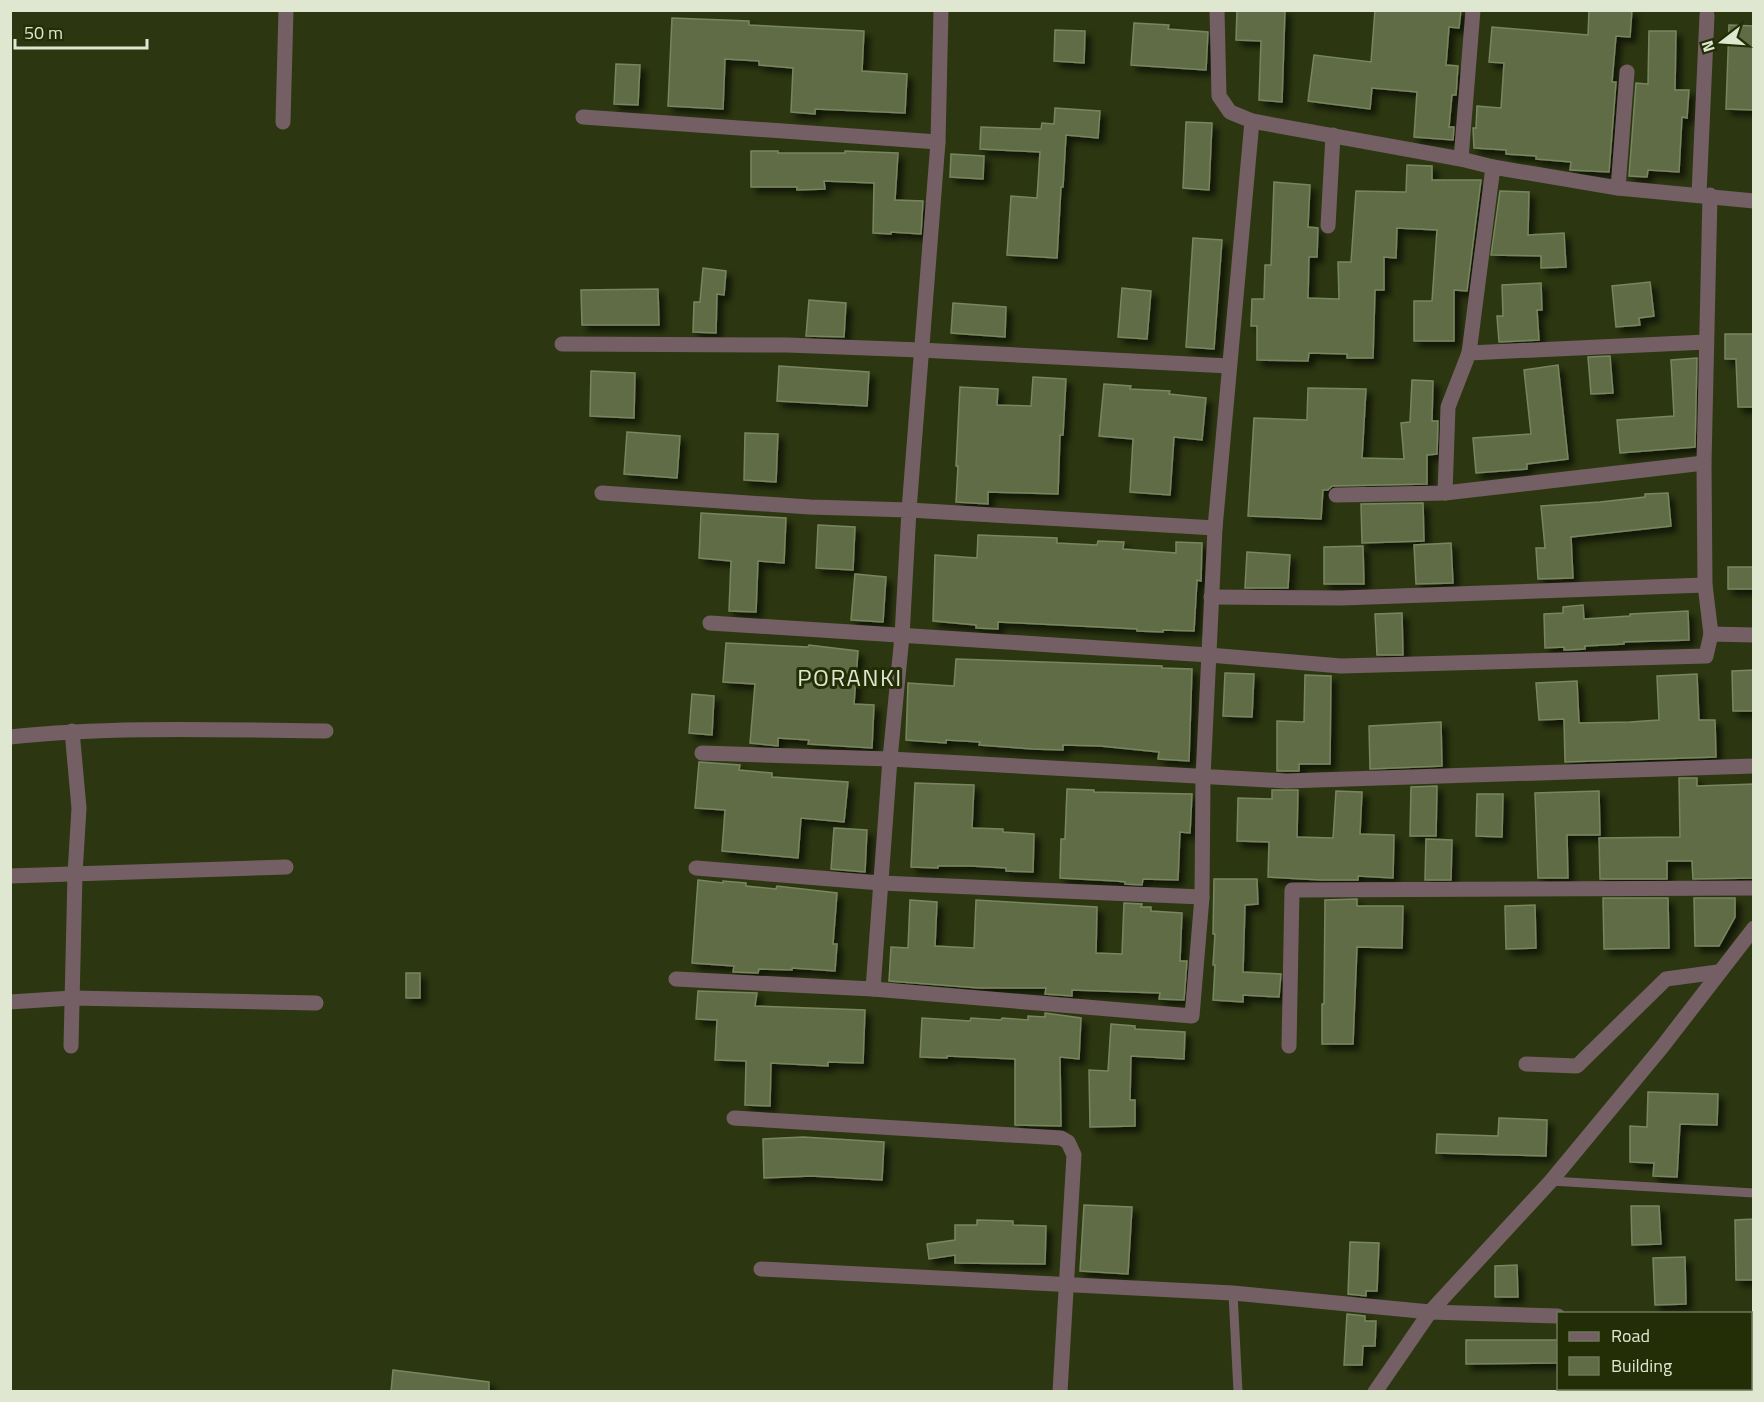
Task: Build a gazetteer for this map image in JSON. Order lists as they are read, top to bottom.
{
  "districts": ["PORANKI"],
  "legend": ["Road", "Building"],
  "scale_bar": "50 m",
  "north": "left"
}
